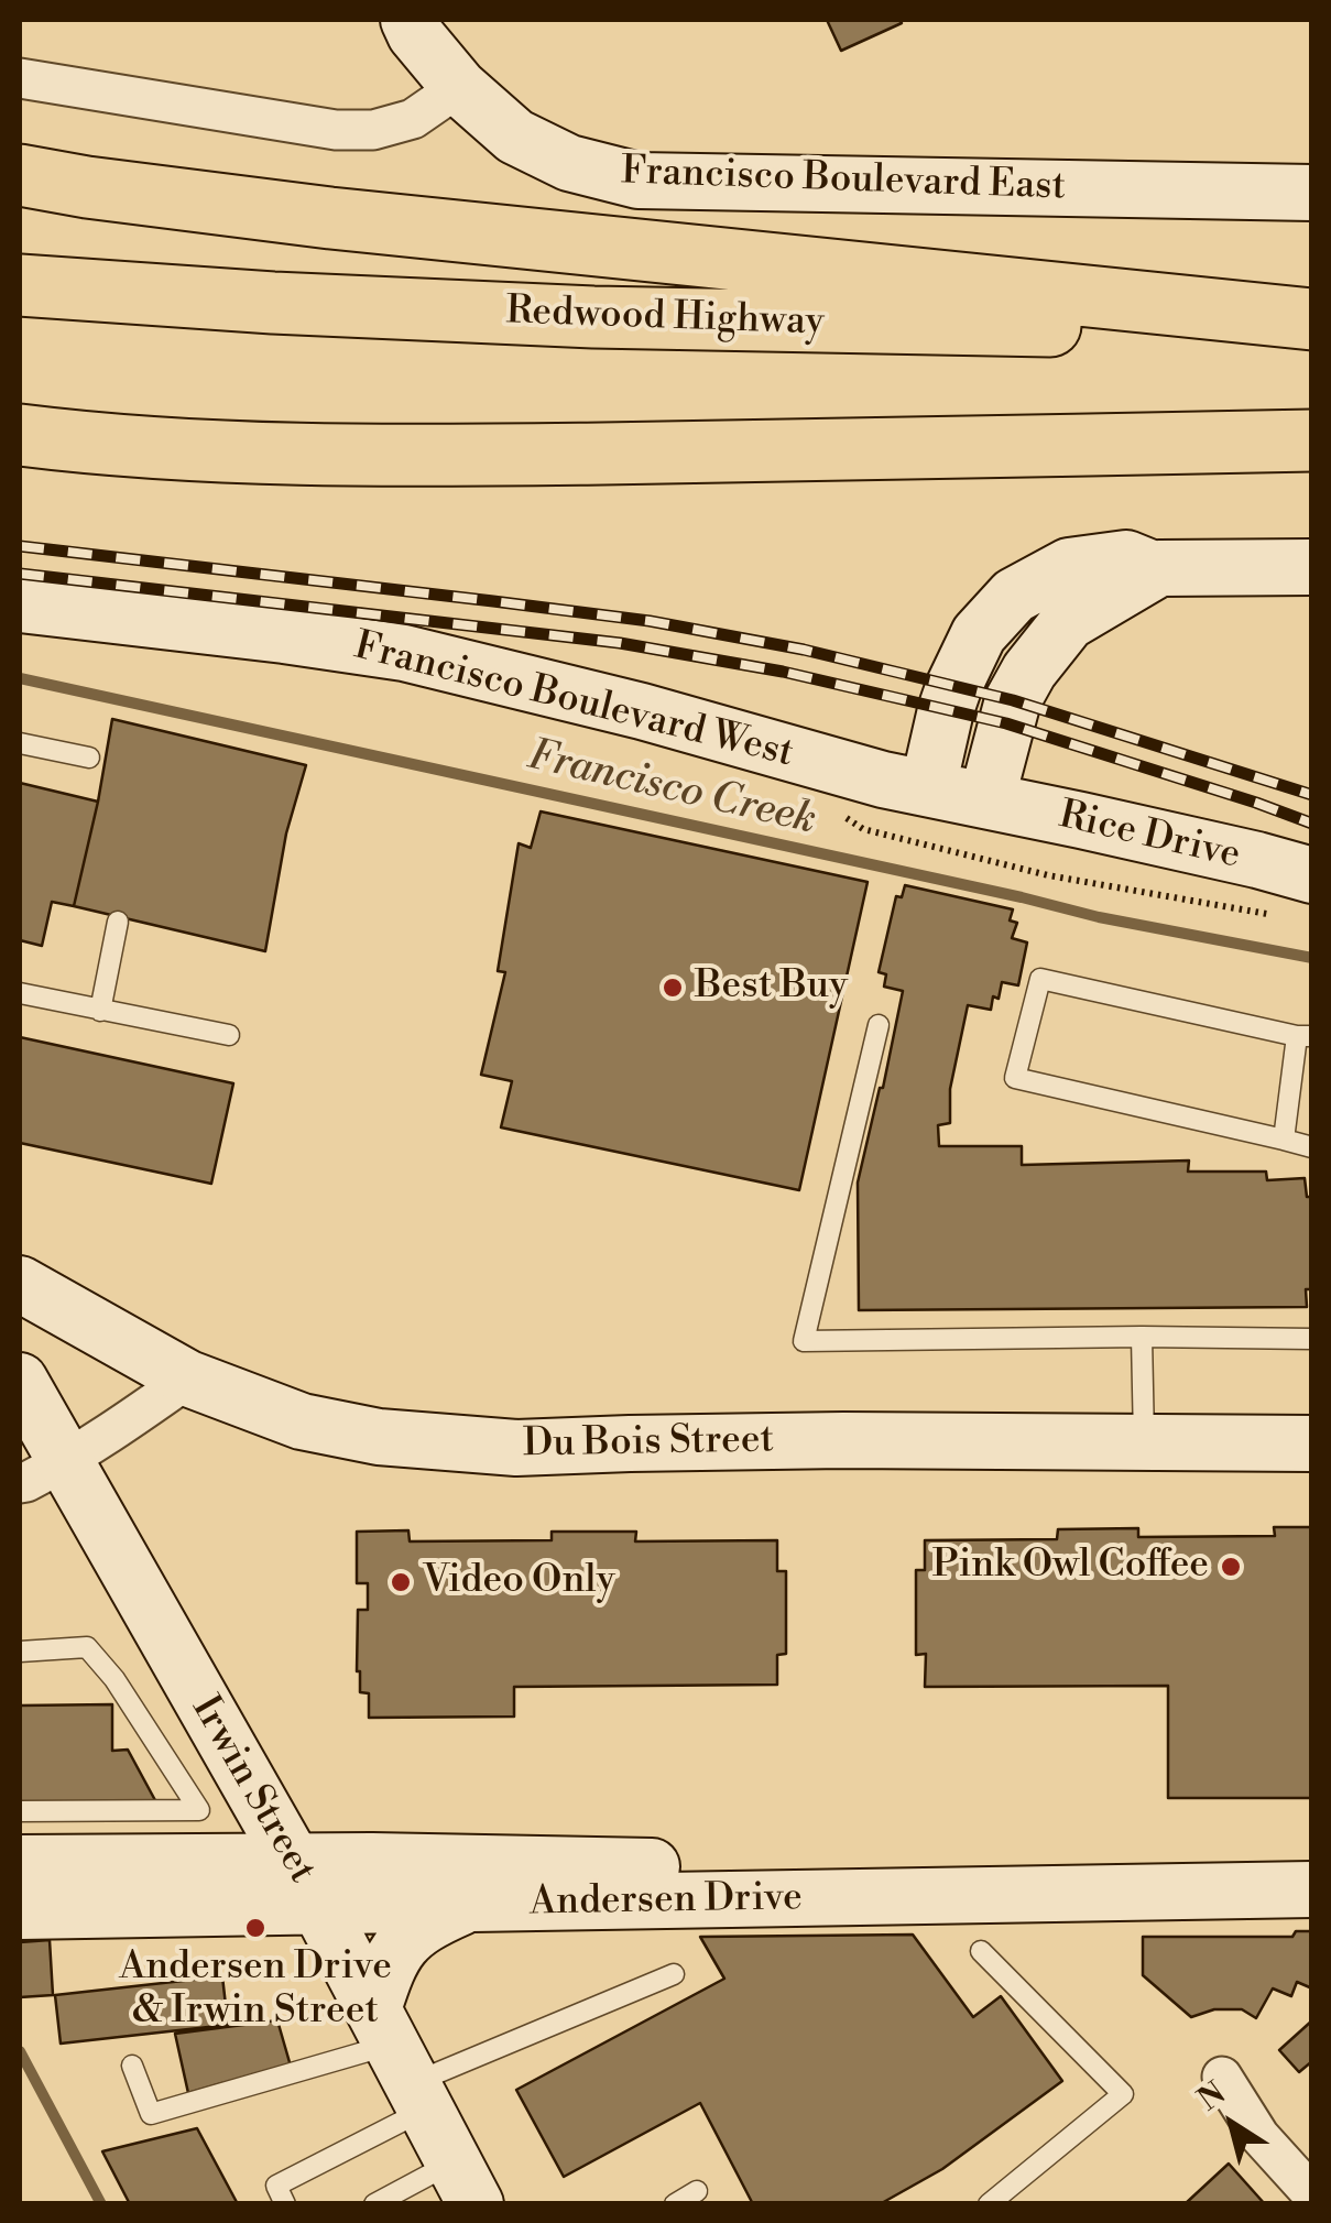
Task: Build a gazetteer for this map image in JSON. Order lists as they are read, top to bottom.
{
  "streets": {
    "highway": ["Redwood Highway"],
    "street": [
      "Francisco Boulevard East",
      "Francisco Boulevard West",
      "Rice Drive",
      "Du Bois Street",
      "Irwin Street",
      "Andersen Drive"
    ]
  },
  "crossings": [
    ["Francisco Boulevard West", "Rice Drive"],
    ["Irwin Street", "Andersen Drive"]
  ],
  "water": ["Francisco Creek"],
  "places": [
    "Best Buy",
    "Pink Owl Coffee",
    "Video Only",
    "Andersen Drive & Irwin Street"
  ],
  "north": "top left"
}
